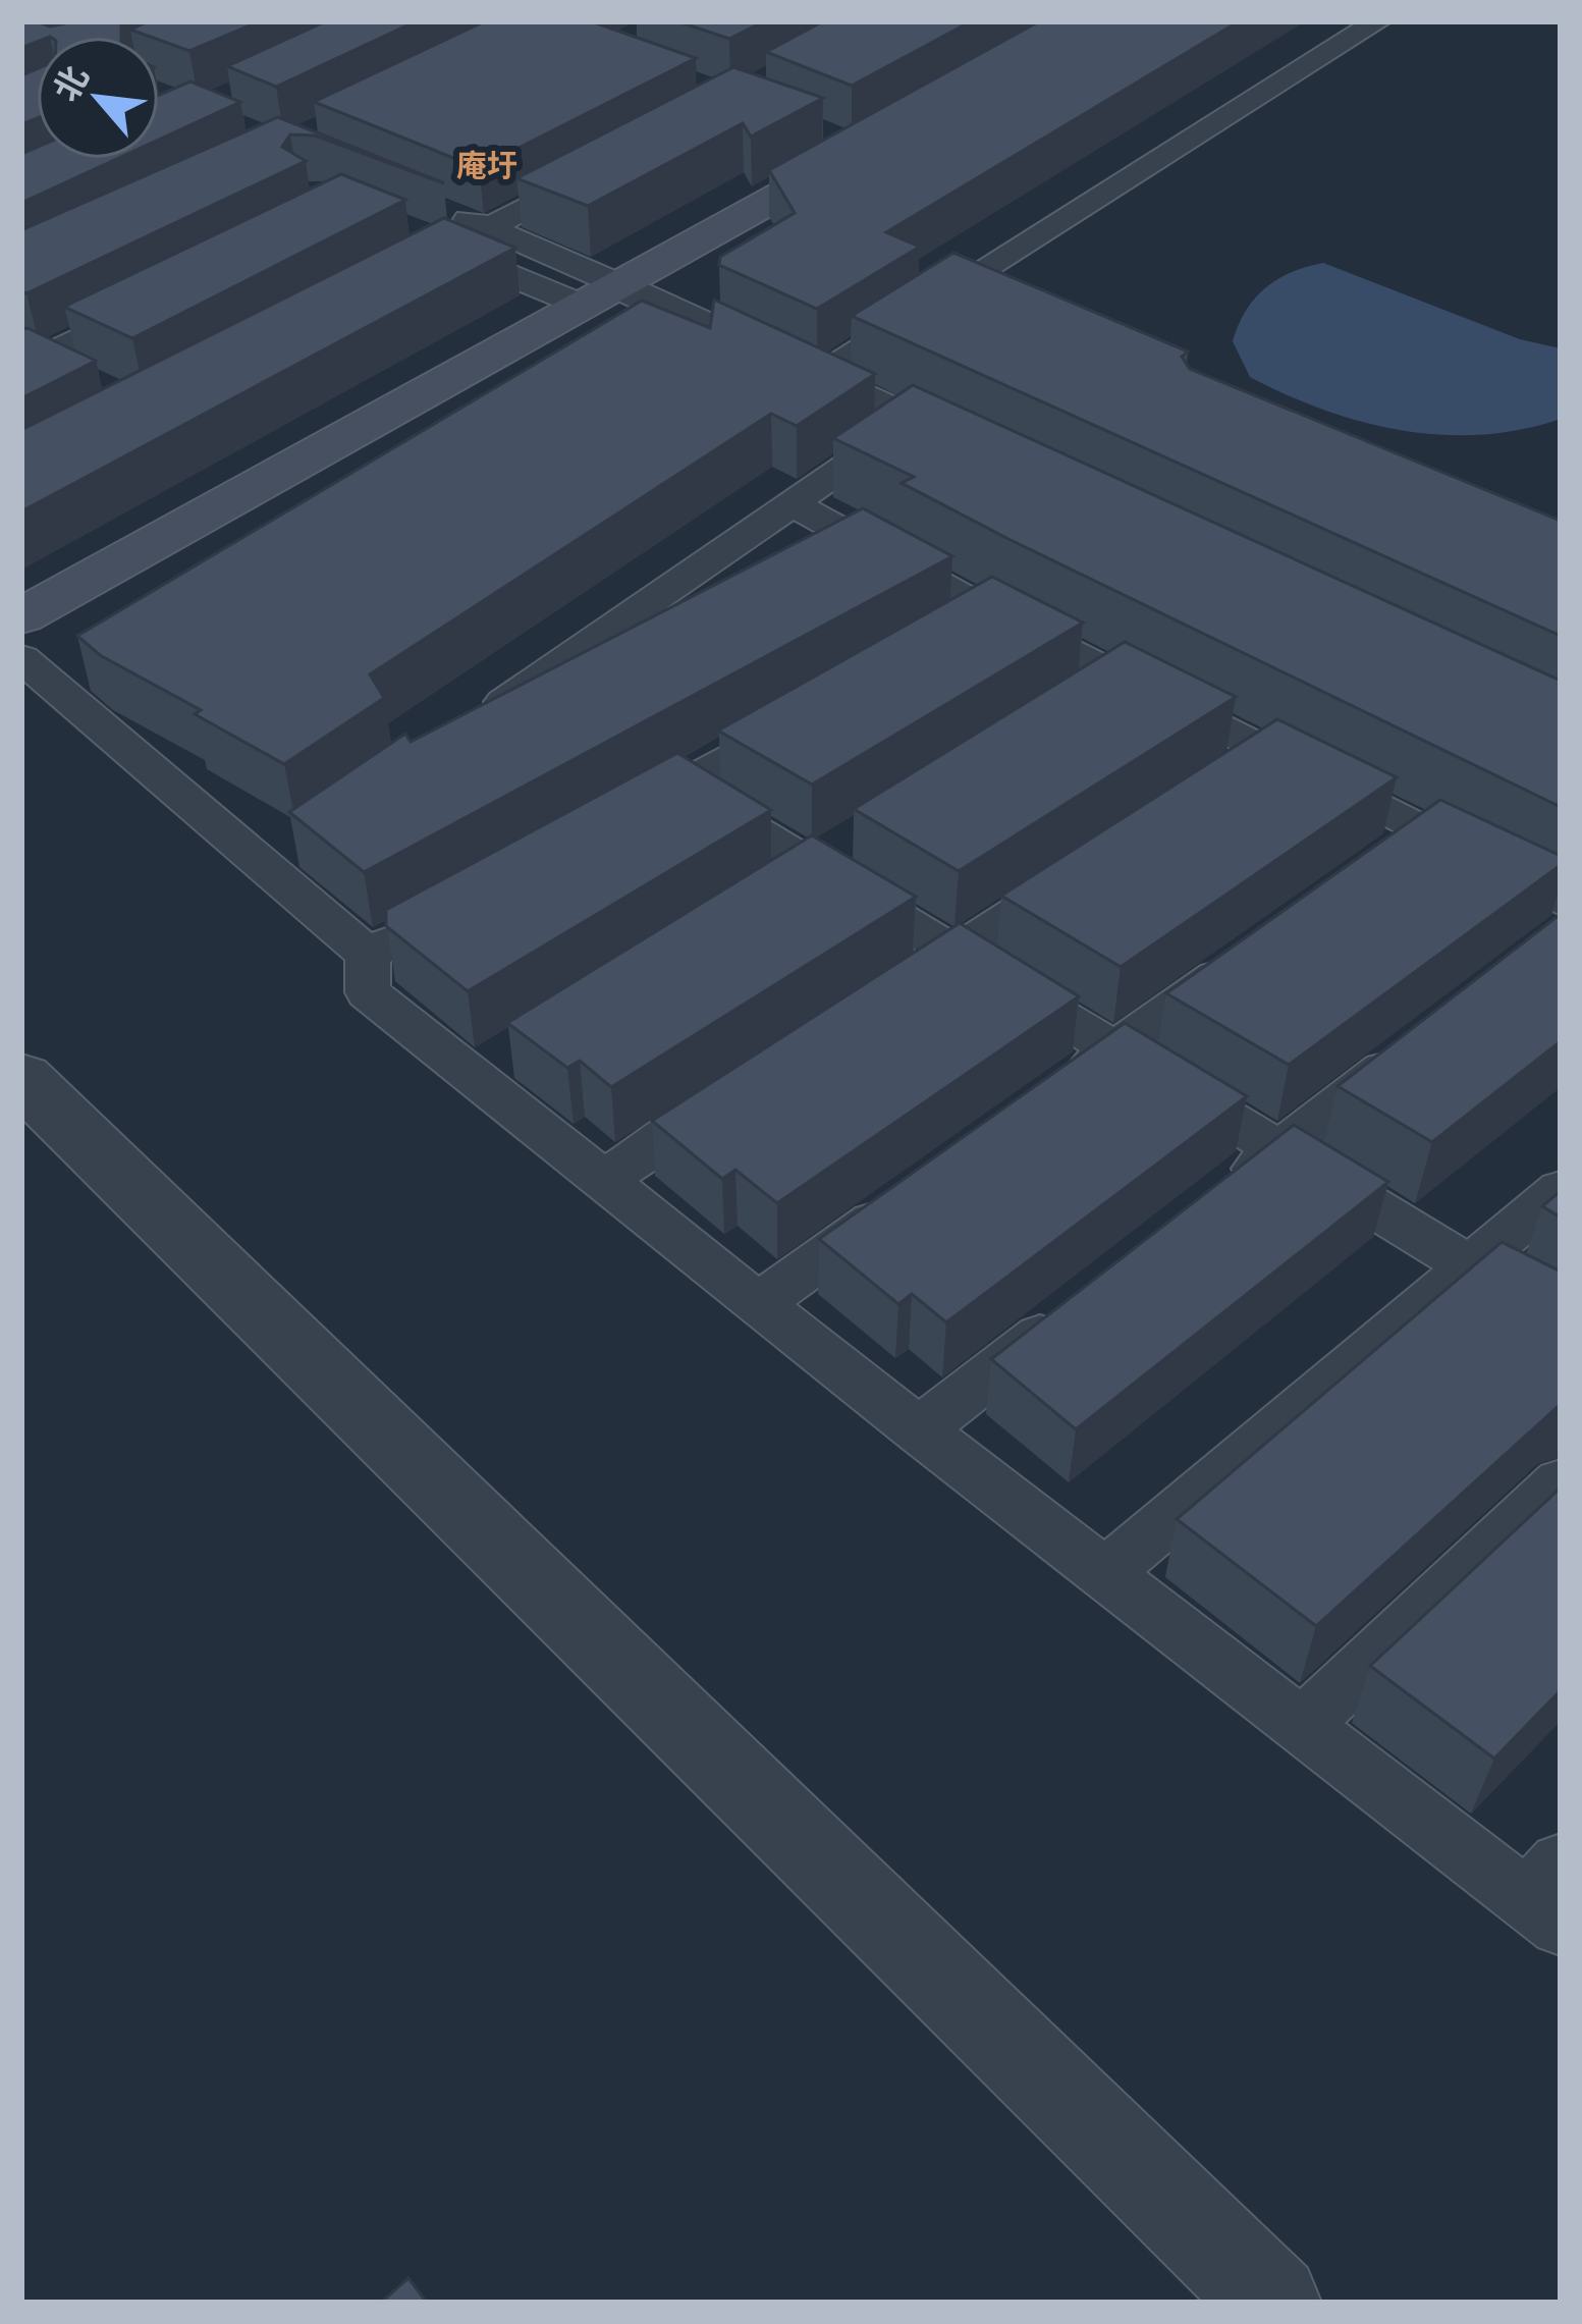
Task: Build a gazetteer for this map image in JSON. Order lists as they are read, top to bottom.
{
  "districts": ["庵圩"],
  "north": "top left"
}
